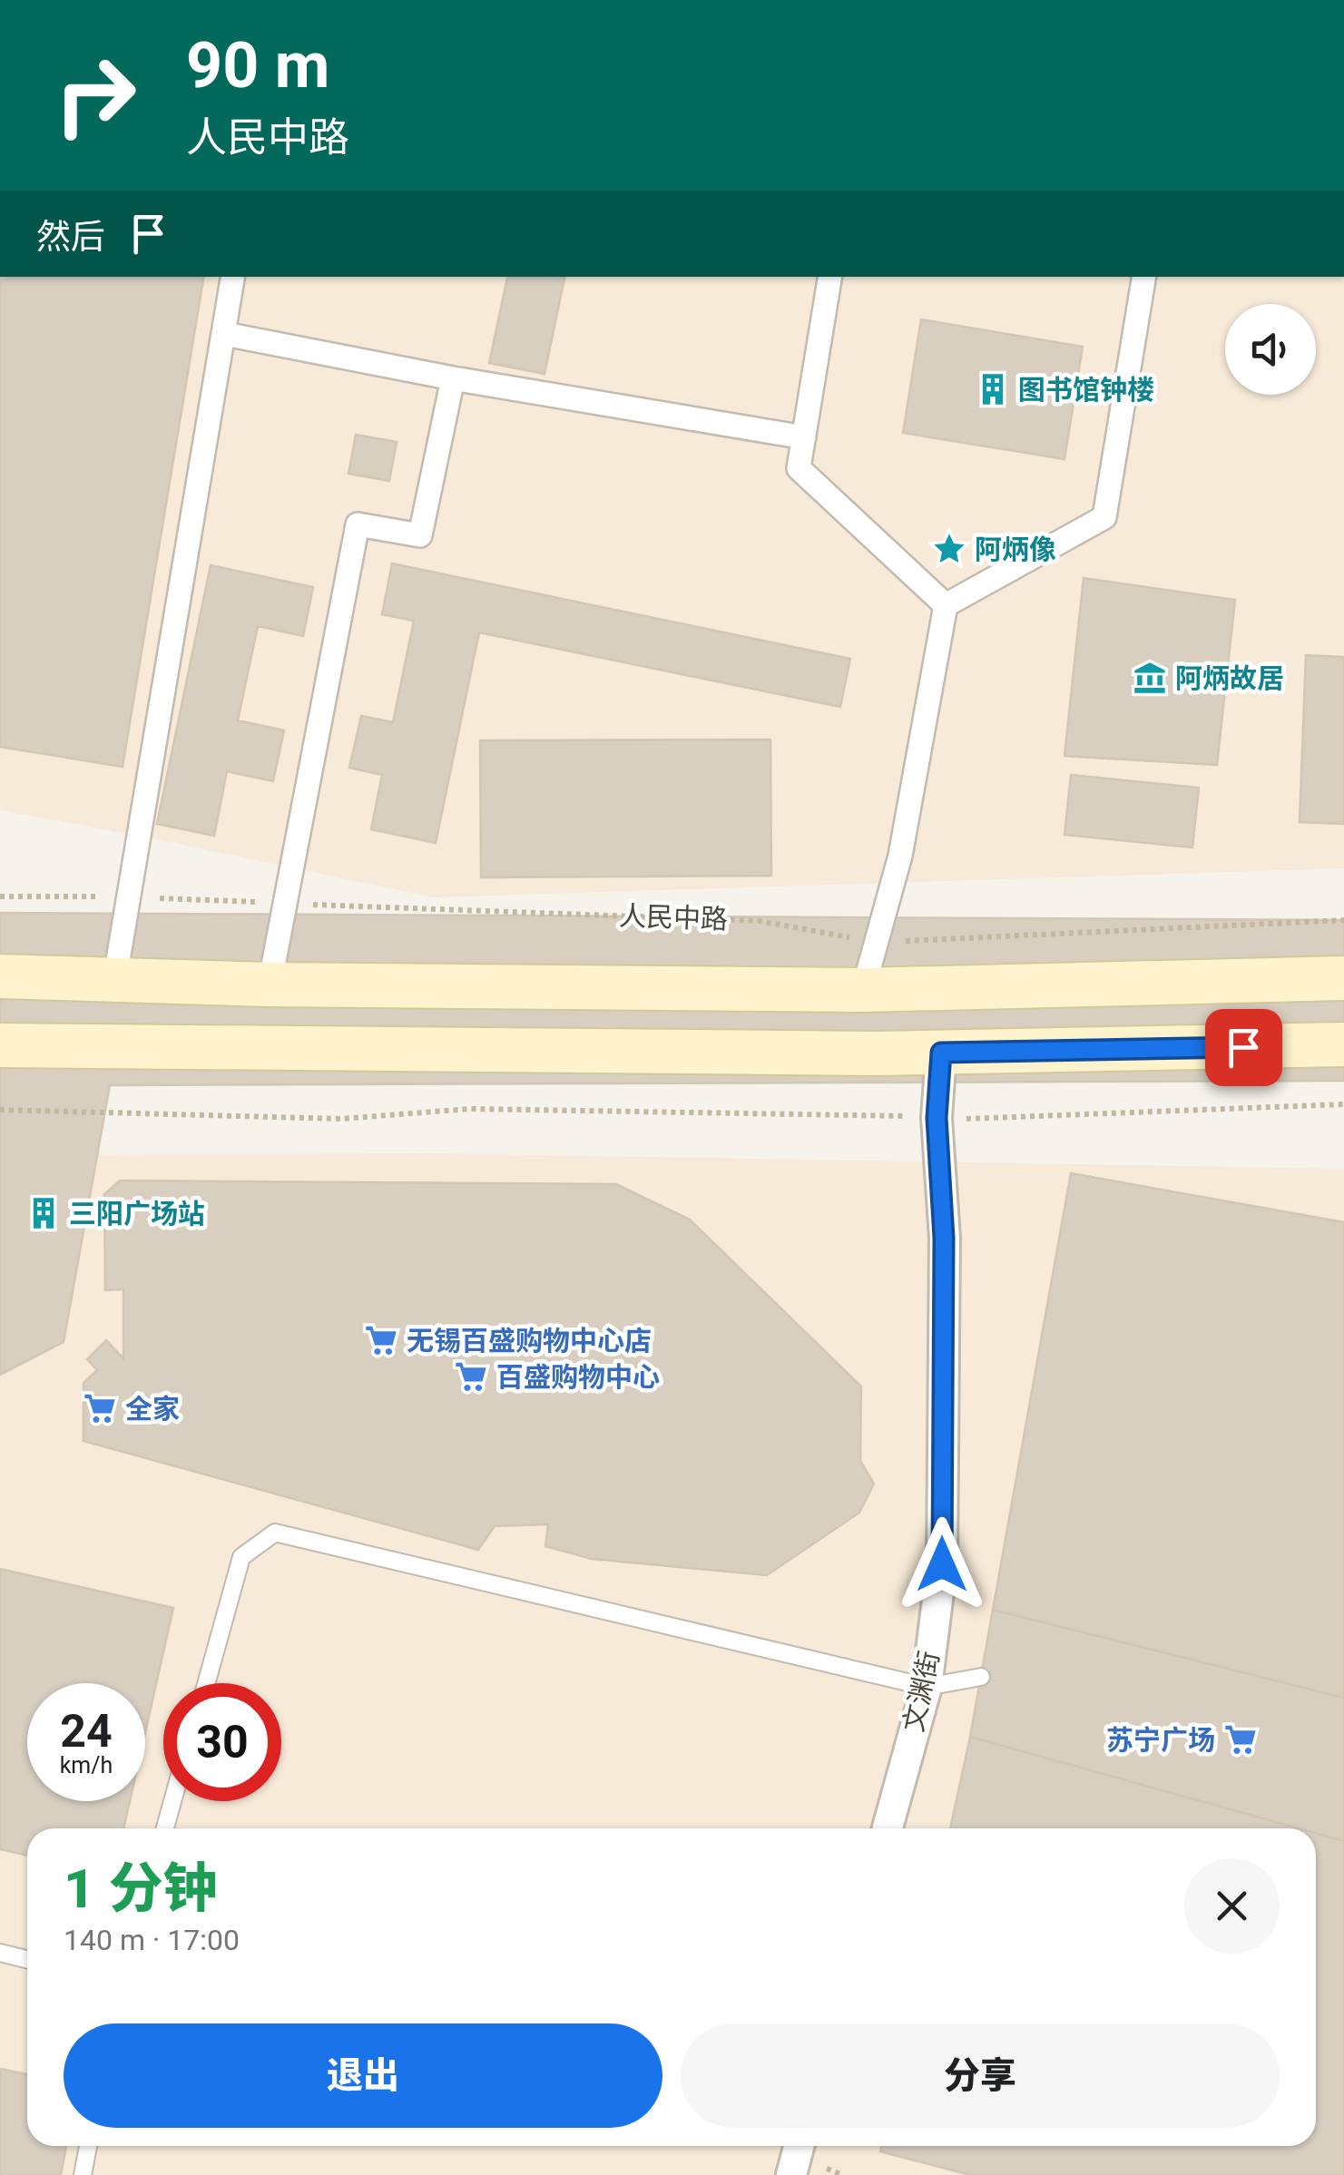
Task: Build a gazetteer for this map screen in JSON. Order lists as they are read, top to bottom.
{
  "streets": {
    "street": ["文渊街"],
    "path": ["人民中路"]
  },
  "places": {
    "building": ["图书馆钟楼", "三阳广场站"],
    "place": ["阿炳像"],
    "museum": ["阿炳故居"],
    "supermarket": [
      "无锡百盛购物中心店",
      "百盛购物中心",
      "全家",
      "苏宁广场"
    ]
  },
  "page": {
    "turn": ["90 m", "人民中路"],
    "then": "然后",
    "speed": "24 km/h",
    "limit": "30",
    "heading": ["1 分钟", "140 m · 17:00"],
    "buttons": ["退出", "分享"]
  }
}
